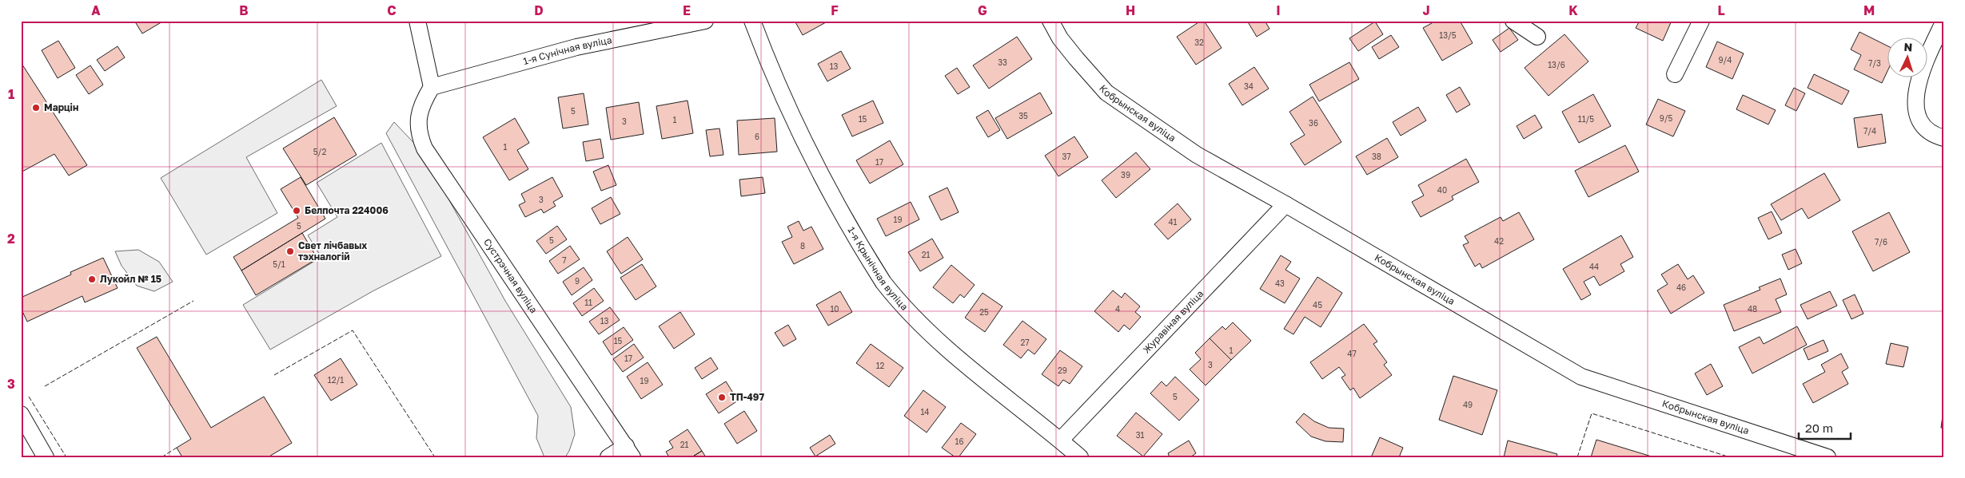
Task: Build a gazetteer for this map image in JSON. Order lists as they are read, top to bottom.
{
  "streets": {
    "street": [
      "1-я Сунічная вуліца",
      "Кобрынская вуліца",
      "1-я Крынічная вуліца",
      "Сустрэчная вуліца",
      "Журавіная вуліца"
    ]
  },
  "crossings": [
    ["1-я Сунічная вуліца", "Сустрэчная вуліца"],
    ["Кобрынская вуліца", "Журавіная вуліца"],
    ["1-я Крынічная вуліца", "Журавіная вуліца"]
  ],
  "places": [
    "Марцін",
    "Белпочта 224006",
    "Свет лічбавых тэхналогій",
    "Лукойл № 15",
    "ТП-497"
  ],
  "house_numbers": [
    "13/5",
    "32",
    "9/4",
    "33",
    "7/3",
    "13/6",
    "13",
    "34",
    "5",
    "35",
    "9/5",
    "15",
    "11/5",
    "1",
    "3",
    "36",
    "7/4",
    "6",
    "1",
    "5/2",
    "37",
    "38",
    "17",
    "39",
    "40",
    "3",
    "19",
    "41",
    "5",
    "5",
    "42",
    "7/6",
    "8",
    "21",
    "7",
    "5/1",
    "44",
    "9",
    "43",
    "46",
    "11",
    "45",
    "10",
    "4",
    "48",
    "25",
    "13",
    "15",
    "27",
    "1",
    "47",
    "17",
    "3",
    "12",
    "29",
    "12/1",
    "19",
    "5",
    "49",
    "14",
    "31",
    "16",
    "21"
  ],
  "scale_bar": "20 m",
  "north": "top",
  "grid": {
    "columns": [
      "A",
      "B",
      "C",
      "D",
      "E",
      "F",
      "G",
      "H",
      "I",
      "J",
      "K",
      "L",
      "M"
    ],
    "rows": ["1", "2", "3"]
  }
}
